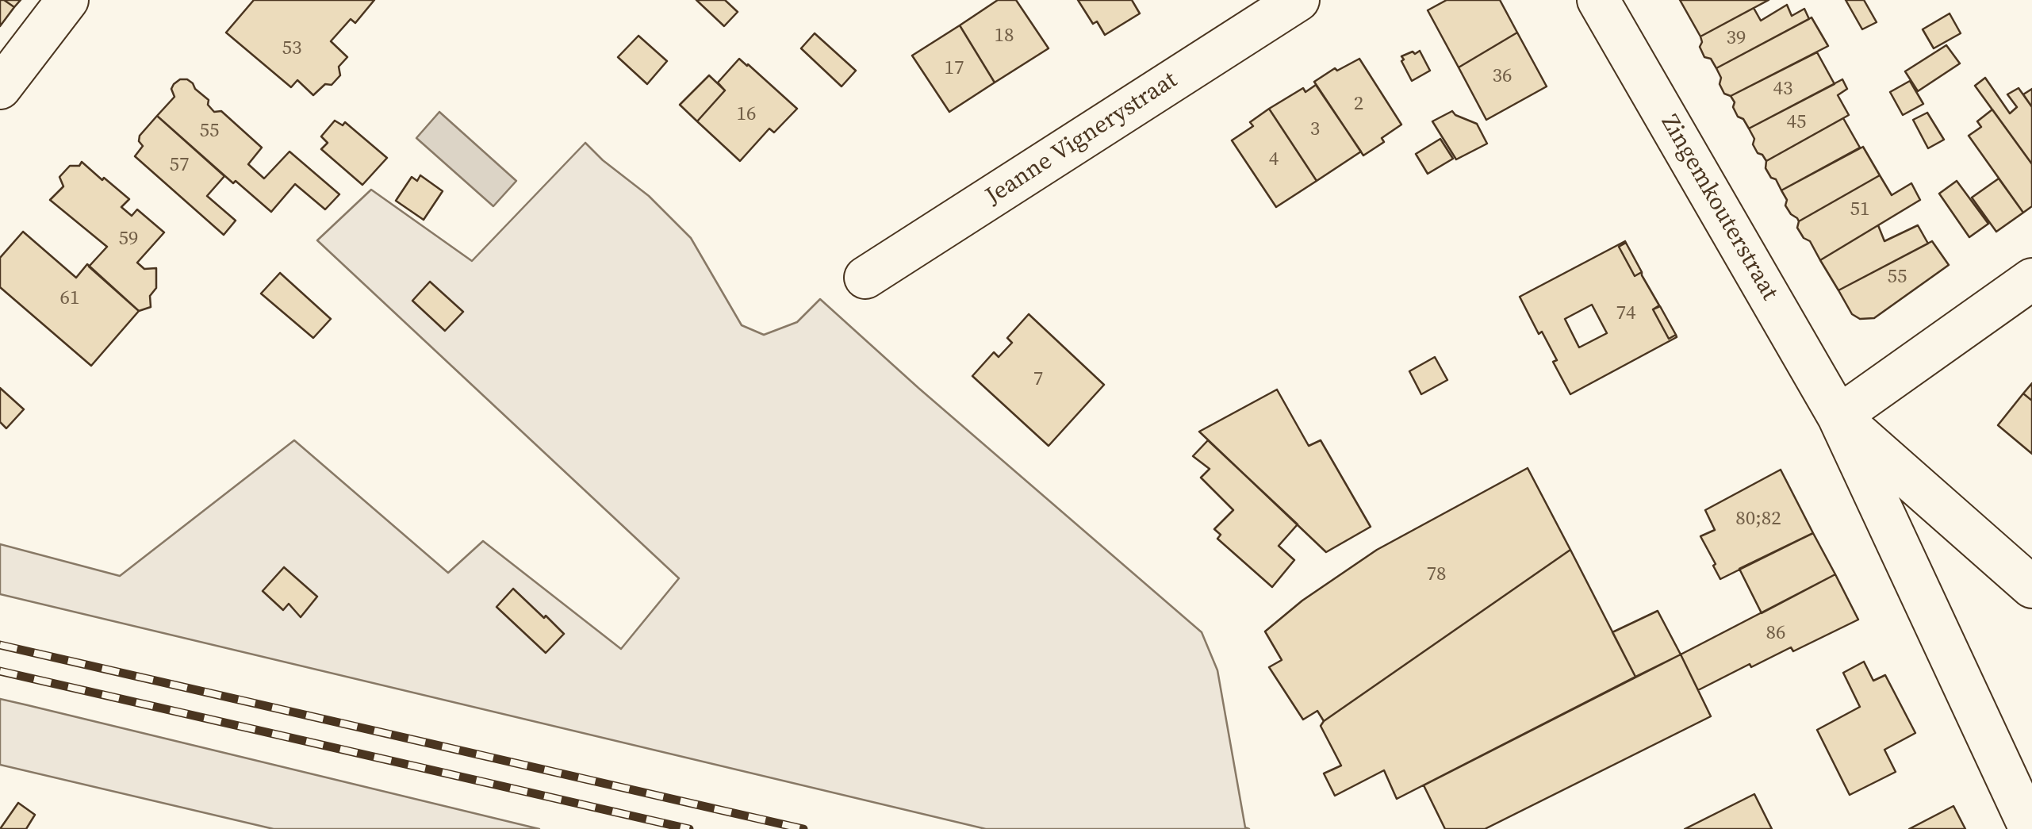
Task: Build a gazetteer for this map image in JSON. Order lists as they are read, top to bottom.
{
  "streets": {
    "street": ["Jeanne Vignerystraat", "Zingemkouterstraat"]
  },
  "house_numbers": [
    "18",
    "39",
    "53",
    "17",
    "36",
    "43",
    "2",
    "16",
    "45",
    "3",
    "55",
    "4",
    "57",
    "51",
    "59",
    "55",
    "61",
    "74",
    "7",
    "80;82",
    "78",
    "86"
  ]
}
